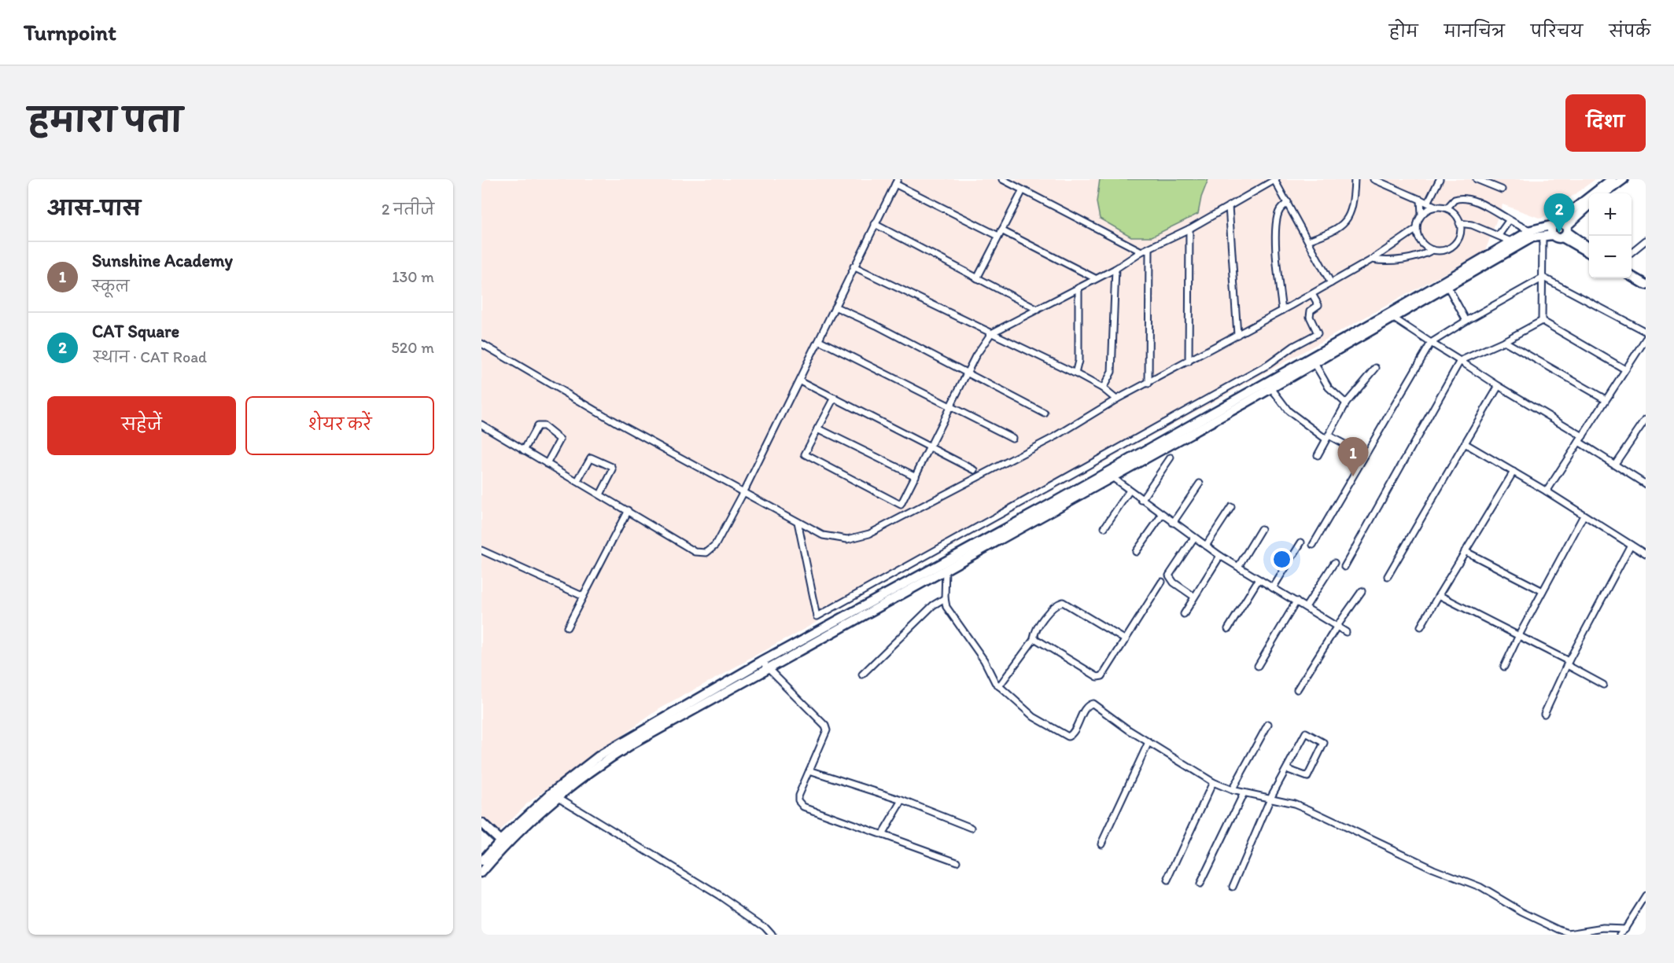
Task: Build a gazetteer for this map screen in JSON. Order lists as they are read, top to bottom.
{
  "page": {
    "header": "Turnpoint",
    "nav": [
      "होम",
      "मानचित्र",
      "परिचय",
      "संपर्क"
    ],
    "title": "हमारा पता",
    "buttons": [
      "दिशा",
      ["सहेजें", "शेयर करें"]
    ],
    "heading": ["आस-पास", "2 नतीजे"],
    "map_buttons": ["+", "−"],
    "pins": ["2", "1"],
    "list": [
      {
        "mark": "1",
        "name": "Sunshine Academy",
        "note": "स्कूल",
        "value": "130 m"
      },
      {
        "mark": "2",
        "name": "CAT Square",
        "note": "स्थान · CAT Road",
        "value": "520 m"
      }
    ]
  }
}
